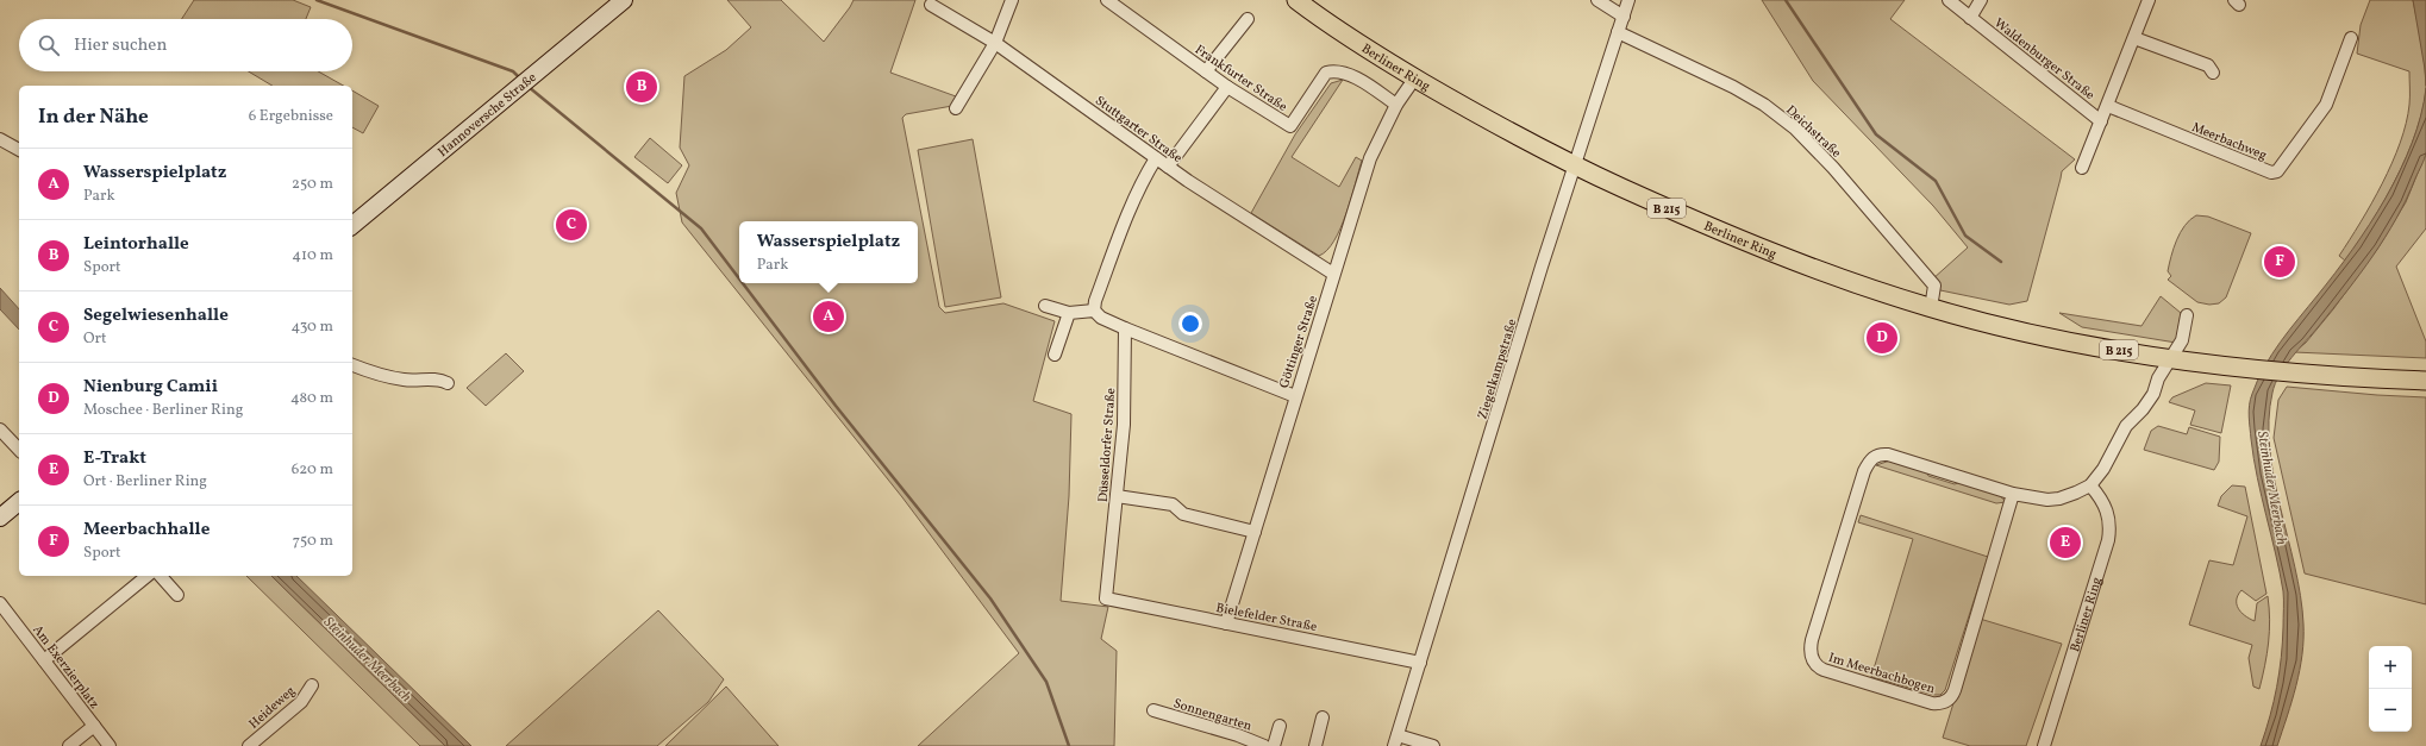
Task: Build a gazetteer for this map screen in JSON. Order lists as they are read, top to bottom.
{
  "streets": {
    "main road": ["Berliner Ring", "B 215"],
    "street": [
      "Waldenburger Straße",
      "Frankfurter Straße",
      "Hannoversche Straße",
      "Stuttgarter Straße",
      "Deichstraße",
      "Meerbachweg",
      "Göttinger Straße",
      "Ziegelkampstraße",
      "Düsseldorfer Straße",
      "Bielefelder Straße",
      "Am Exerzierplatz",
      "Im Meerbachbogen",
      "Heideweg",
      "Sonnengarten"
    ]
  },
  "crossings": [
    ["Berliner Ring", "Deichstraße"],
    ["Berliner Ring", "Göttinger Straße"],
    ["Berliner Ring", "Ziegelkampstraße"],
    ["Berliner Ring", "Im Meerbachbogen"],
    ["Frankfurter Straße", "Göttinger Straße"],
    ["Stuttgarter Straße", "Göttinger Straße"],
    ["Deichstraße", "Ziegelkampstraße"],
    ["Göttinger Straße", "Bielefelder Straße"],
    ["Ziegelkampstraße", "Bielefelder Straße"],
    ["Düsseldorfer Straße", "Bielefelder Straße"]
  ],
  "water": ["Steinhuder Meerbach"],
  "page": {
    "search": "Hier suchen",
    "pins": [
      "B",
      "C",
      "F",
      "A",
      "D",
      "E"
    ],
    "heading": ["In der Nähe", "6 Ergebnisse"],
    "list": [
      {
        "mark": "A",
        "name": "Wasserspielplatz",
        "note": "Park",
        "value": "250 m"
      },
      {
        "mark": "B",
        "name": "Leintorhalle",
        "note": "Sport",
        "value": "410 m"
      },
      {
        "mark": "C",
        "name": "Segelwiesenhalle",
        "note": "Ort",
        "value": "430 m"
      },
      {
        "mark": "D",
        "name": "Nienburg Camii",
        "note": "Moschee · Berliner Ring",
        "value": "480 m"
      },
      {
        "mark": "E",
        "name": "E-Trakt",
        "note": "Ort · Berliner Ring",
        "value": "620 m"
      },
      {
        "mark": "F",
        "name": "Meerbachhalle",
        "note": "Sport",
        "value": "750 m"
      }
    ],
    "popup": ["Wasserspielplatz", "Park"],
    "map_buttons": ["+", "−"]
  }
}
